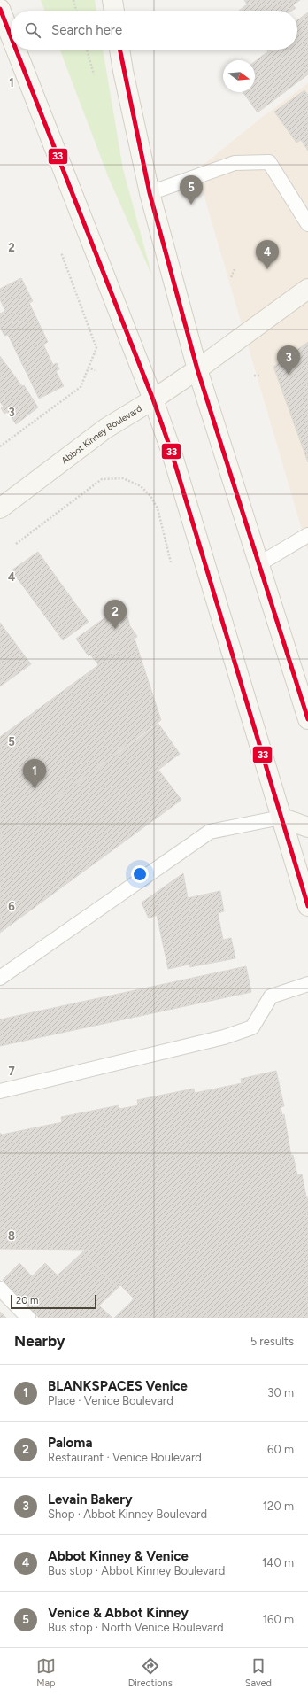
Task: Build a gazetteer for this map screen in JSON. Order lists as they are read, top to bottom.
{
  "streets": {
    "main road": ["Abbot Kinney Boulevard"]
  },
  "lines": ["transit line 33"],
  "scale_bar": "20 m",
  "north": "right",
  "page": {
    "search": "Search here",
    "pins": [
      "5",
      "4",
      "3",
      "2",
      "1"
    ],
    "scale": "20 m",
    "heading": ["Nearby", "5 results"],
    "list": [
      {
        "mark": "1",
        "name": "BLANKSPACES Venice",
        "note": "Place · Venice Boulevard",
        "value": "30 m"
      },
      {
        "mark": "2",
        "name": "Paloma",
        "note": "Restaurant · Venice Boulevard",
        "value": "60 m"
      },
      {
        "mark": "3",
        "name": "Levain Bakery",
        "note": "Shop · Abbot Kinney Boulevard",
        "value": "120 m"
      },
      {
        "mark": "4",
        "name": "Abbot Kinney & Venice",
        "note": "Bus stop · Abbot Kinney Boulevard",
        "value": "140 m"
      },
      {
        "mark": "5",
        "name": "Venice & Abbot Kinney",
        "note": "Bus stop · North Venice Boulevard",
        "value": "160 m"
      }
    ],
    "nav": ["Map", "Directions", "Saved"]
  },
  "grid": {
    "rows": [
      "1",
      "2",
      "3",
      "4",
      "5",
      "6",
      "7",
      "8"
    ]
  }
}
